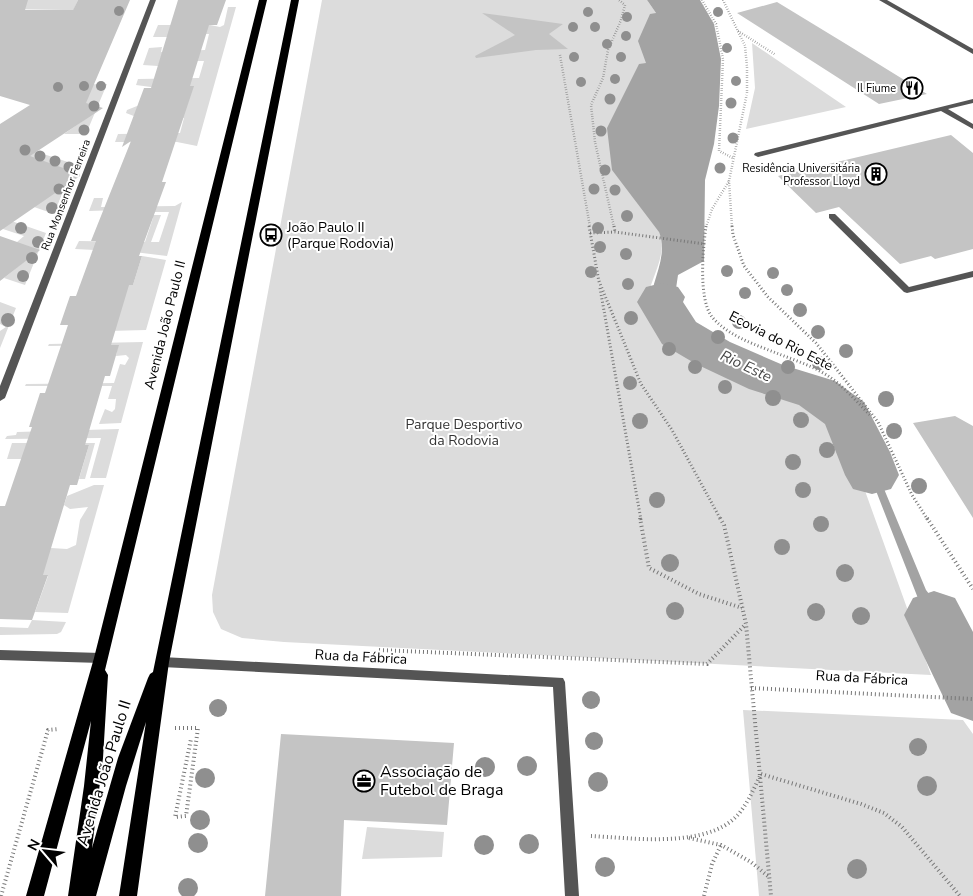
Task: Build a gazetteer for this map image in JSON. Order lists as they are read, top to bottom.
{
  "streets": {
    "main road": ["Avenida João Paulo II"],
    "street": ["Rua Monsenhor Ferreira", "Rua da Fábrica"],
    "path": ["Ecovia do Rio Este"]
  },
  "crossings": [
    ["Avenida João Paulo II", "Rua da Fábrica"]
  ],
  "water": ["Rio Este"],
  "parks": ["Parque Desportivo da Rodovia"],
  "places": {
    "restaurant": ["Il Fiume"],
    "building": ["Residência Universitária Professor Lloyd"],
    "bus stop": ["João Paulo II (Parque Rodovia)"],
    "office": ["Associação de Futebol de Braga"]
  },
  "north": "top left"
}
